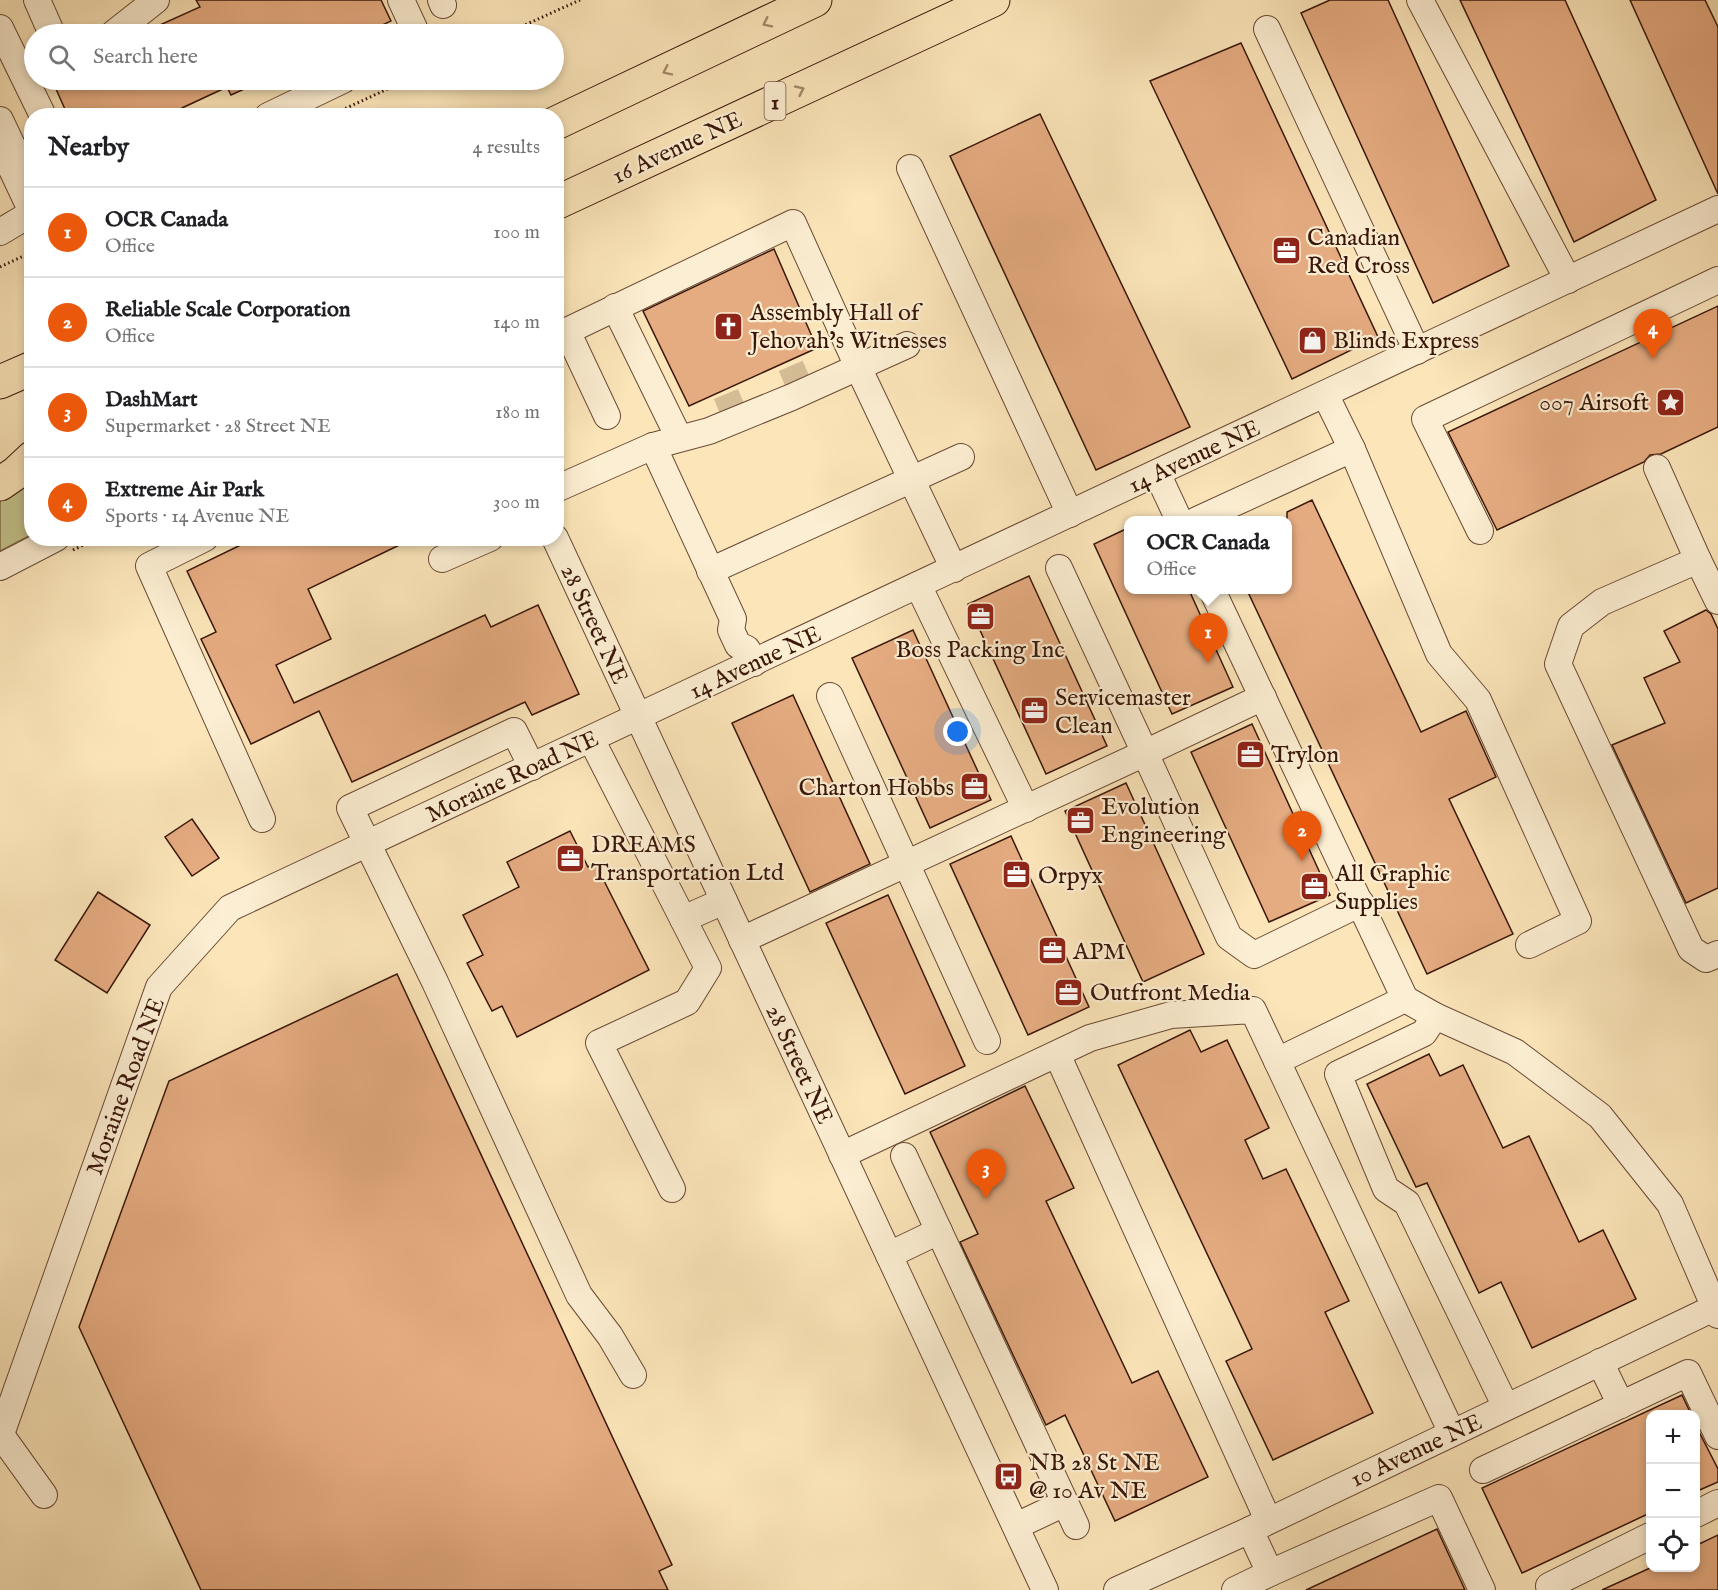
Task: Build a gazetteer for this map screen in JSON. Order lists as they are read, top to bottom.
{
  "streets": {
    "highway": ["1", "16 Avenue NE"],
    "street": [
      "14 Avenue NE",
      "28 Street NE",
      "Moraine Road NE",
      "10 Avenue NE"
    ]
  },
  "crossings": [
    ["14 Avenue NE", "28 Street NE"],
    ["14 Avenue NE", "Moraine Road NE"],
    ["28 Street NE", "Moraine Road NE"]
  ],
  "places": {
    "office": [
      "Canadian Red Cross",
      "Boss Packing Inc",
      "Servicemaster Clean",
      "Trylon",
      "Charton Hobbs",
      "Evolution Engineering",
      "DREAMS Transportation Ltd",
      "Orpyx",
      "All Graphic Supplies",
      "APM",
      "Outfront Media"
    ],
    "church": ["Assembly Hall of Jehovah's Witnesses"],
    "shop": ["Blinds Express"],
    "place": ["007 Airsoft"],
    "bus stop": ["NB 28 St NE @ 10 Av NE"]
  },
  "page": {
    "search": "Search here",
    "heading": ["Nearby", "4 results"],
    "list": [
      {
        "mark": "1",
        "name": "OCR Canada",
        "note": "Office",
        "value": "100 m"
      },
      {
        "mark": "2",
        "name": "Reliable Scale Corporation",
        "note": "Office",
        "value": "140 m"
      },
      {
        "mark": "3",
        "name": "DashMart",
        "note": "Supermarket · 28 Street NE",
        "value": "180 m"
      },
      {
        "mark": "4",
        "name": "Extreme Air Park",
        "note": "Sports · 14 Avenue NE",
        "value": "300 m"
      }
    ],
    "pins": [
      "4",
      "1",
      "2",
      "3"
    ],
    "popup": ["OCR Canada", "Office"],
    "map_buttons": ["+", "−"]
  }
}
